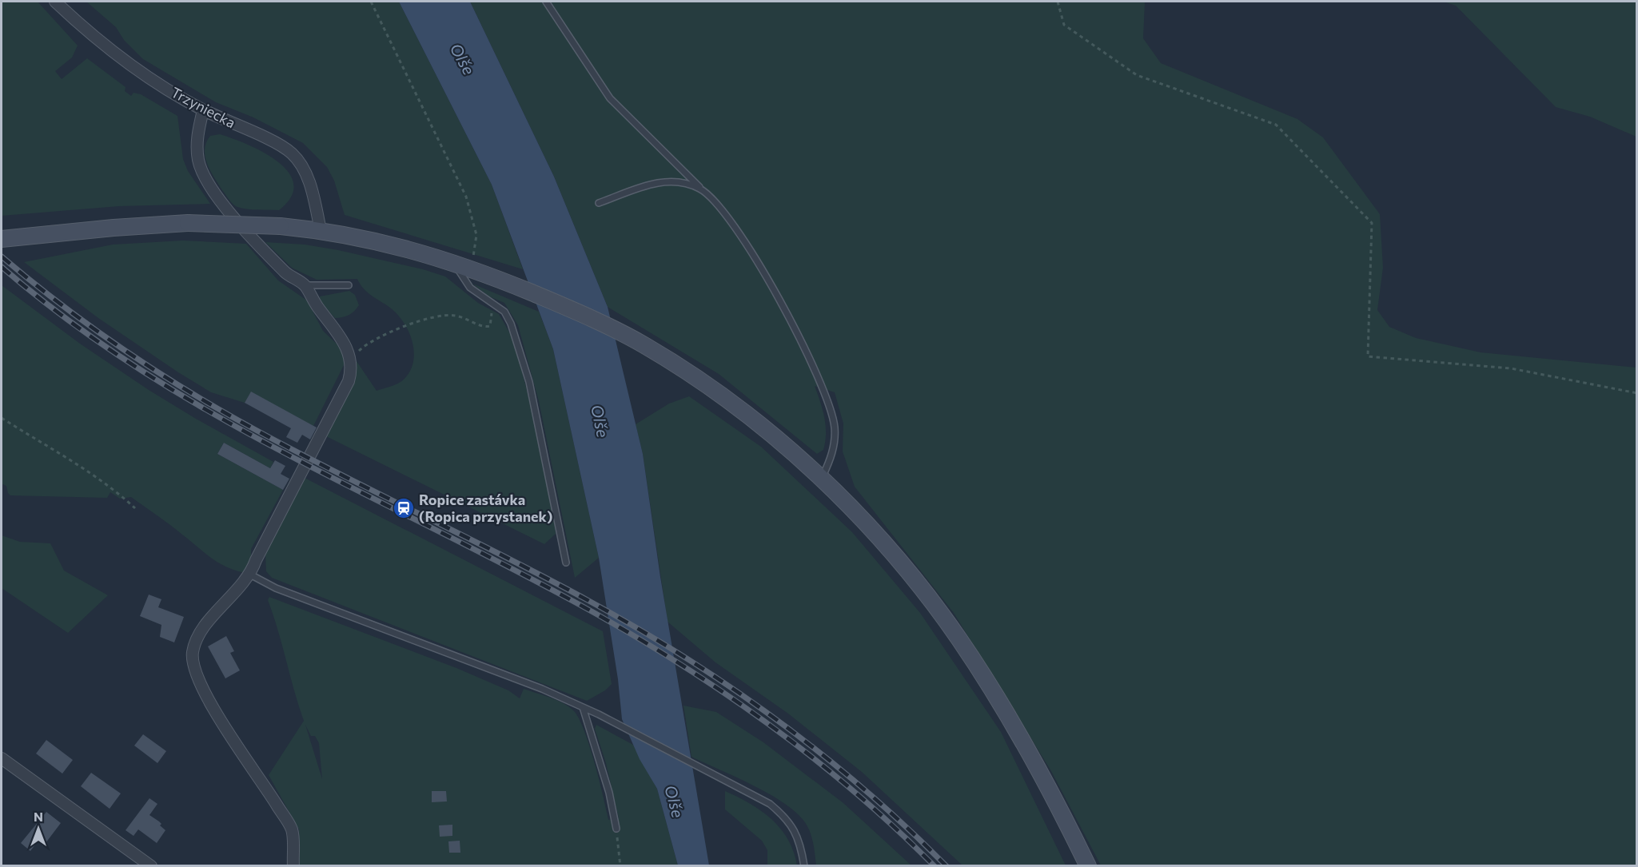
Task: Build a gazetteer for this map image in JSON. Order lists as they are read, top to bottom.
{
  "streets": {
    "street": ["Trzyniecka"]
  },
  "water": ["Olše"],
  "places": {
    "station": ["Ropice zastávka (Ropica przystanek)"]
  },
  "north": "top"
}
